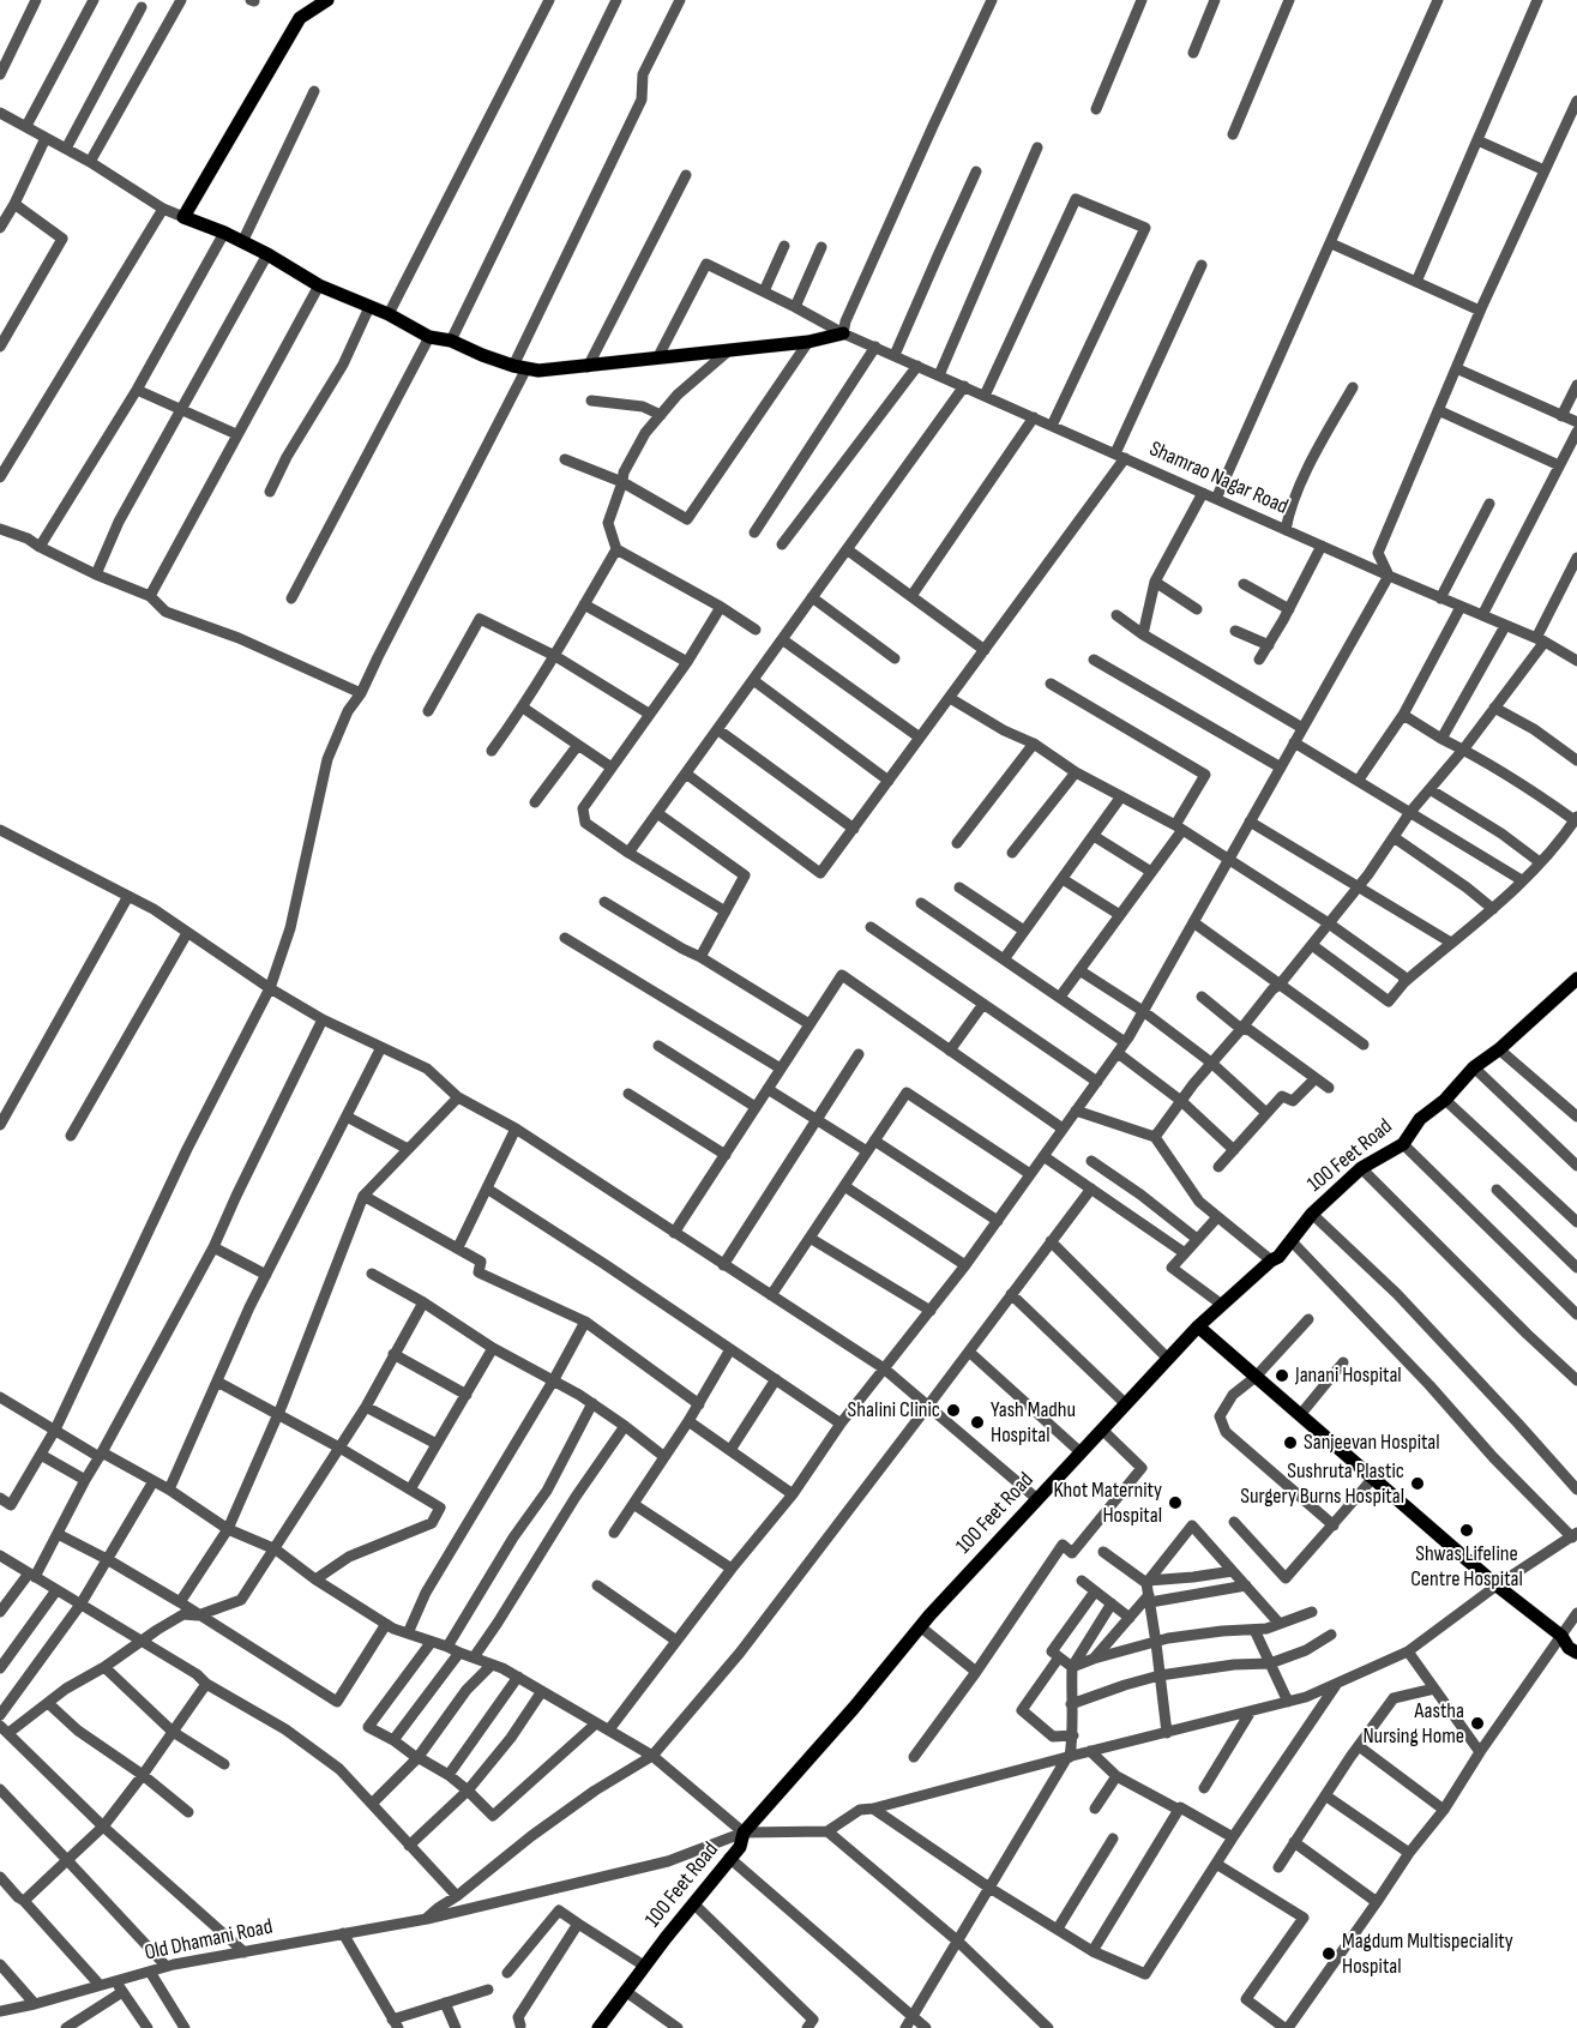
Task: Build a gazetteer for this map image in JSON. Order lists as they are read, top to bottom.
{
  "streets": {
    "main road": ["100 Feet Road"],
    "street": ["Shamrao Nagar Road", "Old Dhamani Road"]
  },
  "crossings": [
    ["100 Feet Road", "Old Dhamani Road"]
  ],
  "places": [
    "Janani Hospital",
    "Shalini Clinic",
    "Yash Madhu Hospital",
    "Sanjeevan Hospital",
    "Sushruta Plastic Surgery Burns Hospital",
    "Khot Maternity Hospital",
    "Shwas Lifeline Centre Hospital",
    "Aastha Nursing Home",
    "Magdum Multispeciality Hospital"
  ]
}
